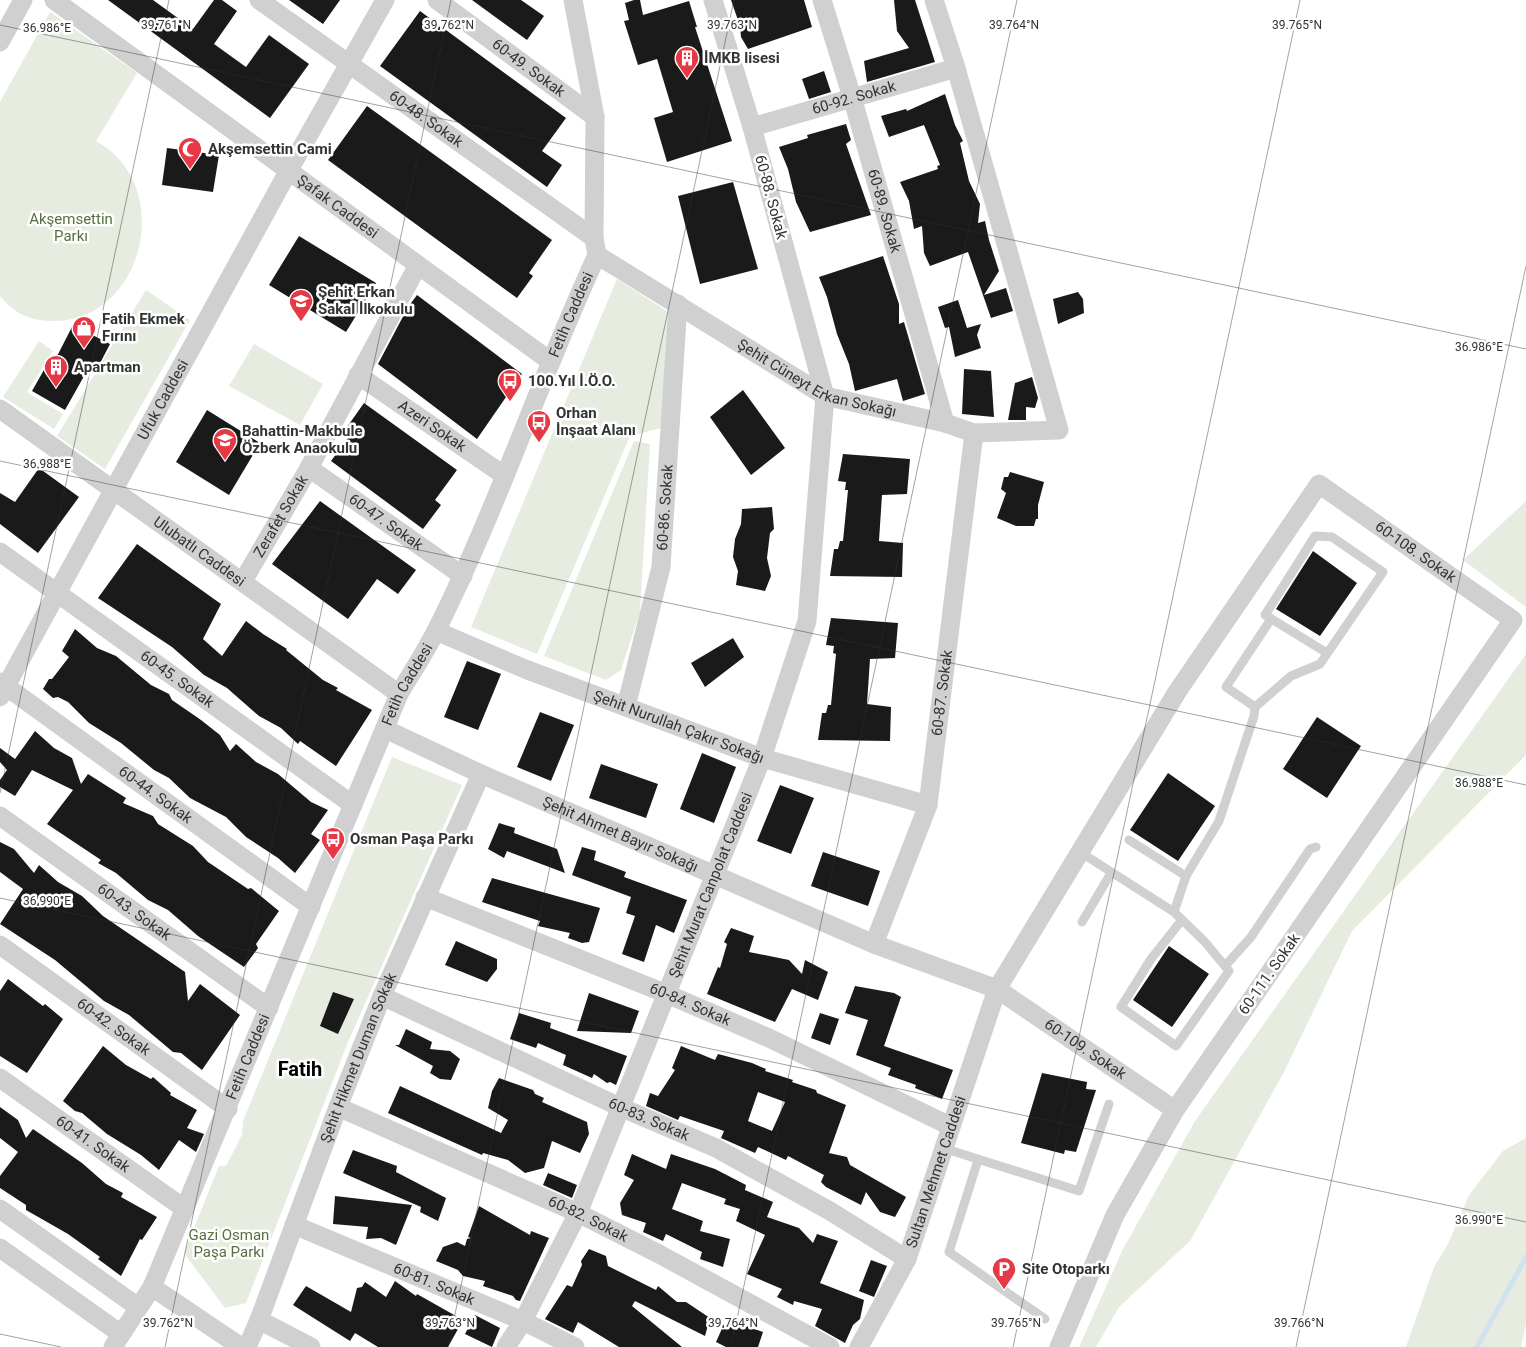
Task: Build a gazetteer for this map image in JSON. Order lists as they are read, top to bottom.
{
  "streets": {
    "street": [
      "60-49. Sokak",
      "60-92. Sokak",
      "60-48. Sokak",
      "60-88. Sokak",
      "Şafak Caddesi",
      "60-89. Sokak",
      "Fetih Caddesi",
      "Şehit Cüneyt Erkan Sokağı",
      "Ufuk Caddesi",
      "Azeri Sokak",
      "60-86. Sokak",
      "Zerafet Sokak",
      "60-47. Sokak",
      "Ulubatlı Caddesi",
      "60-108. Sokak",
      "60-45. Sokak",
      "60-87. Sokak",
      "Şehit Nurullah Çakır Sokağı",
      "60-44. Sokak",
      "Şehit Ahmet Bayır Sokağı",
      "Şehit Murat Canpolat Caddesi",
      "60-43. Sokak",
      "60-111. Sokak",
      "60-84. Sokak",
      "60-42. Sokak",
      "60-109. Sokak",
      "Şehit Hikmet Duman Sokak",
      "60-83. Sokak",
      "60-41. Sokak",
      "Sultan Mehmet Caddesi",
      "60-82. Sokak",
      "60-81. Sokak"
    ]
  },
  "crossings": [
    ["60-49. Sokak", "Fetih Caddesi"],
    ["60-92. Sokak", "60-88. Sokak"],
    ["60-92. Sokak", "60-89. Sokak"],
    ["60-92. Sokak", "Şehit Cüneyt Erkan Sokağı"],
    ["60-48. Sokak", "Fetih Caddesi"],
    ["60-48. Sokak", "Şehit Cüneyt Erkan Sokağı"],
    ["60-48. Sokak", "Ufuk Caddesi"],
    ["60-88. Sokak", "Şehit Cüneyt Erkan Sokağı"],
    ["60-88. Sokak", "Şehit Murat Canpolat Caddesi"],
    ["Şafak Caddesi", "Fetih Caddesi"],
    ["Şafak Caddesi", "Ufuk Caddesi"],
    ["Şafak Caddesi", "Zerafet Sokak"],
    ["60-89. Sokak", "Şehit Cüneyt Erkan Sokağı"],
    ["Fetih Caddesi", "Şehit Cüneyt Erkan Sokağı"],
    ["Fetih Caddesi", "Azeri Sokak"],
    ["Fetih Caddesi", "60-47. Sokak"],
    ["Fetih Caddesi", "Ulubatlı Caddesi"],
    ["Fetih Caddesi", "60-45. Sokak"],
    ["Fetih Caddesi", "Şehit Nurullah Çakır Sokağı"],
    ["Fetih Caddesi", "60-44. Sokak"],
    ["Fetih Caddesi", "Şehit Ahmet Bayır Sokağı"],
    ["Fetih Caddesi", "60-43. Sokak"],
    ["Fetih Caddesi", "60-42. Sokak"],
    ["Fetih Caddesi", "60-41. Sokak"],
    ["Şehit Cüneyt Erkan Sokağı", "60-86. Sokak"],
    ["Şehit Cüneyt Erkan Sokağı", "60-87. Sokak"],
    ["Şehit Cüneyt Erkan Sokağı", "Şehit Murat Canpolat Caddesi"],
    ["Ufuk Caddesi", "Ulubatlı Caddesi"],
    ["Ufuk Caddesi", "60-45. Sokak"],
    ["Ufuk Caddesi", "60-44. Sokak"],
    ["Azeri Sokak", "Zerafet Sokak"],
    ["60-86. Sokak", "Şehit Nurullah Çakır Sokağı"],
    ["Zerafet Sokak", "60-47. Sokak"],
    ["Zerafet Sokak", "Ulubatlı Caddesi"],
    ["60-108. Sokak", "60-111. Sokak"],
    ["60-108. Sokak", "Sultan Mehmet Caddesi"],
    ["60-87. Sokak", "Şehit Nurullah Çakır Sokağı"],
    ["60-87. Sokak", "Şehit Ahmet Bayır Sokağı"],
    ["Şehit Nurullah Çakır Sokağı", "Şehit Murat Canpolat Caddesi"],
    ["Şehit Ahmet Bayır Sokağı", "Şehit Murat Canpolat Caddesi"],
    ["Şehit Ahmet Bayır Sokağı", "60-109. Sokak"],
    ["Şehit Ahmet Bayır Sokağı", "Şehit Hikmet Duman Sokak"],
    ["Şehit Ahmet Bayır Sokağı", "Sultan Mehmet Caddesi"],
    ["Şehit Murat Canpolat Caddesi", "60-84. Sokak"],
    ["Şehit Murat Canpolat Caddesi", "60-83. Sokak"],
    ["Şehit Murat Canpolat Caddesi", "60-82. Sokak"],
    ["Şehit Murat Canpolat Caddesi", "60-81. Sokak"],
    ["60-111. Sokak", "60-109. Sokak"],
    ["60-84. Sokak", "Şehit Hikmet Duman Sokak"],
    ["60-84. Sokak", "Sultan Mehmet Caddesi"],
    ["60-109. Sokak", "Sultan Mehmet Caddesi"],
    ["Şehit Hikmet Duman Sokak", "60-83. Sokak"],
    ["Şehit Hikmet Duman Sokak", "60-82. Sokak"],
    ["Şehit Hikmet Duman Sokak", "60-81. Sokak"],
    ["60-83. Sokak", "Sultan Mehmet Caddesi"]
  ],
  "districts": ["Fatih"],
  "parks": ["Akşemsettin Parkı", "Gazi Osman Paşa Parkı"],
  "places": {
    "building": ["İMKB lisesi", "Apartman"],
    "mosque": ["Akşemsettin Cami"],
    "school or university": ["Şehit Erkan Sakal İlkokulu", "Bahattin-Makbule Özberk Anaokulu"],
    "shop": ["Fatih Ekmek Fırını"],
    "bus stop": ["100.Yıl İ.Ö.O.", "Orhan İnşaat Alanı", "Osman Paşa Parkı"],
    "parking": ["Site Otoparkı"]
  },
  "coordinates": [
    "39.761°N",
    "39.762°N",
    "39.763°N",
    "39.764°N",
    "39.765°N",
    "36.986°E",
    "36.988°E",
    "36.990°E",
    "39.766°N"
  ]
}
